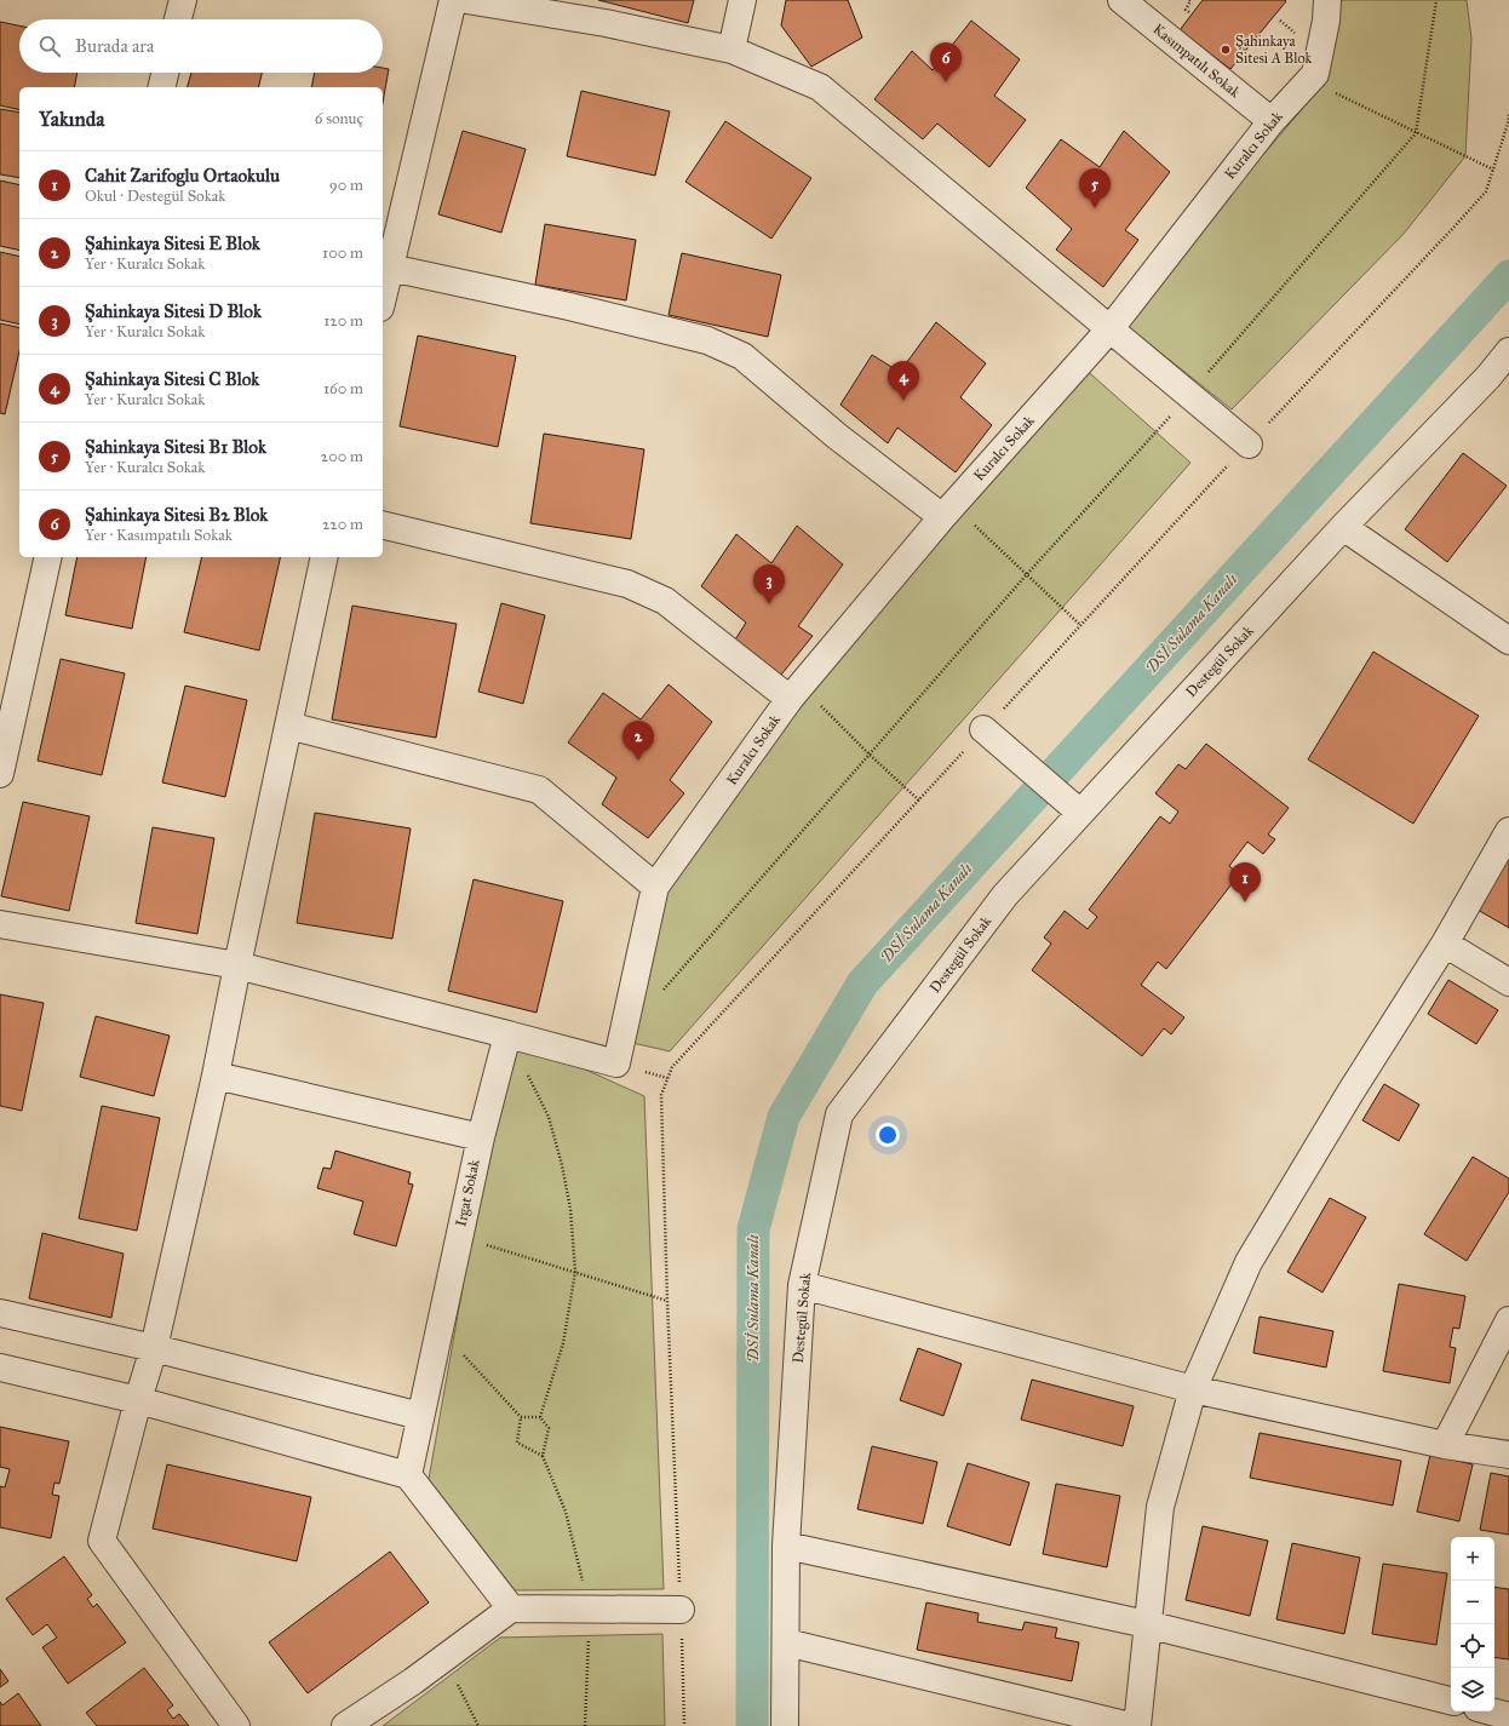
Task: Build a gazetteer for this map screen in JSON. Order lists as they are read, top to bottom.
{
  "streets": {
    "street": [
      "Kasımpatılı Sokak",
      "Kuralcı Sokak",
      "Destegül Sokak",
      "Irgat Sokak"
    ]
  },
  "crossings": [
    ["Kasımpatılı Sokak", "Kuralcı Sokak"]
  ],
  "water": ["DSİ Sulama Kanalı"],
  "places": ["Şahinkaya Sitesi A Blok"],
  "page": {
    "search": "Burada ara",
    "pins": [
      "6",
      "5",
      "4",
      "3",
      "2",
      "1"
    ],
    "heading": ["Yakında", "6 sonuç"],
    "list": [
      {
        "mark": "1",
        "name": "Cahit Zarifoglu Ortaokulu",
        "note": "Okul · Destegül Sokak",
        "value": "90 m"
      },
      {
        "mark": "2",
        "name": "Şahinkaya Sitesi E Blok",
        "note": "Yer · Kuralcı Sokak",
        "value": "100 m"
      },
      {
        "mark": "3",
        "name": "Şahinkaya Sitesi D Blok",
        "note": "Yer · Kuralcı Sokak",
        "value": "120 m"
      },
      {
        "mark": "4",
        "name": "Şahinkaya Sitesi C Blok",
        "note": "Yer · Kuralcı Sokak",
        "value": "160 m"
      },
      {
        "mark": "5",
        "name": "Şahinkaya Sitesi B1 Blok",
        "note": "Yer · Kuralcı Sokak",
        "value": "200 m"
      },
      {
        "mark": "6",
        "name": "Şahinkaya Sitesi B2 Blok",
        "note": "Yer · Kasımpatılı Sokak",
        "value": "220 m"
      }
    ],
    "map_buttons": ["+", "−"]
  }
}
